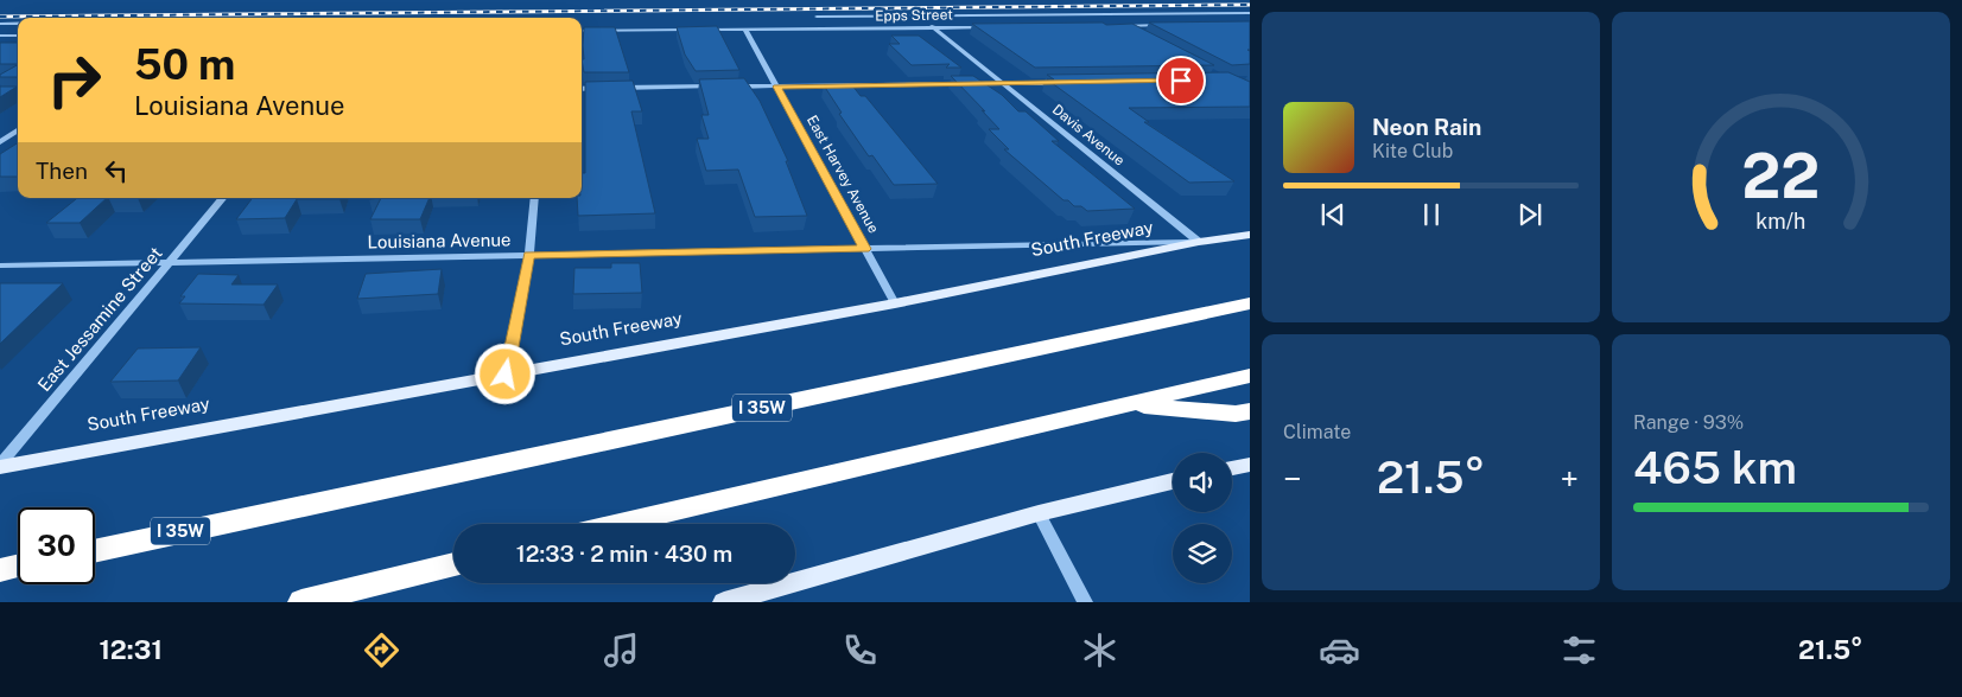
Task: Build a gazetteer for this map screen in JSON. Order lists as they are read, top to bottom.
{
  "streets": {
    "highway": ["I 35W"],
    "main road": ["South Freeway"],
    "street": [
      "Epps Street",
      "Davis Avenue",
      "East Harvey Avenue",
      "Louisiana Avenue",
      "East Jessamine Street"
    ]
  },
  "crossings": [
    ["Epps Street", "Davis Avenue"],
    ["Epps Street", "East Harvey Avenue"],
    ["Davis Avenue", "South Freeway"],
    ["Davis Avenue", "Louisiana Avenue"],
    ["East Harvey Avenue", "South Freeway"],
    ["East Harvey Avenue", "Louisiana Avenue"],
    ["South Freeway", "Louisiana Avenue"],
    ["South Freeway", "East Jessamine Street"],
    ["Louisiana Avenue", "East Jessamine Street"]
  ],
  "page": {
    "turn": ["50 m", "Louisiana Avenue"],
    "song": ["Neon Rain", "Kite Club"],
    "then": "Then",
    "tile": [
      "Climate",
      ["Range · 93%", "465 km"]
    ],
    "heat": ["−", "21.5°", "+"],
    "limit": "30",
    "trip": "12:33 · 2 min · 430 m",
    "tabs": ["12:31", "21.5°"],
    "gauge": ["22", "km/h"]
  }
}
